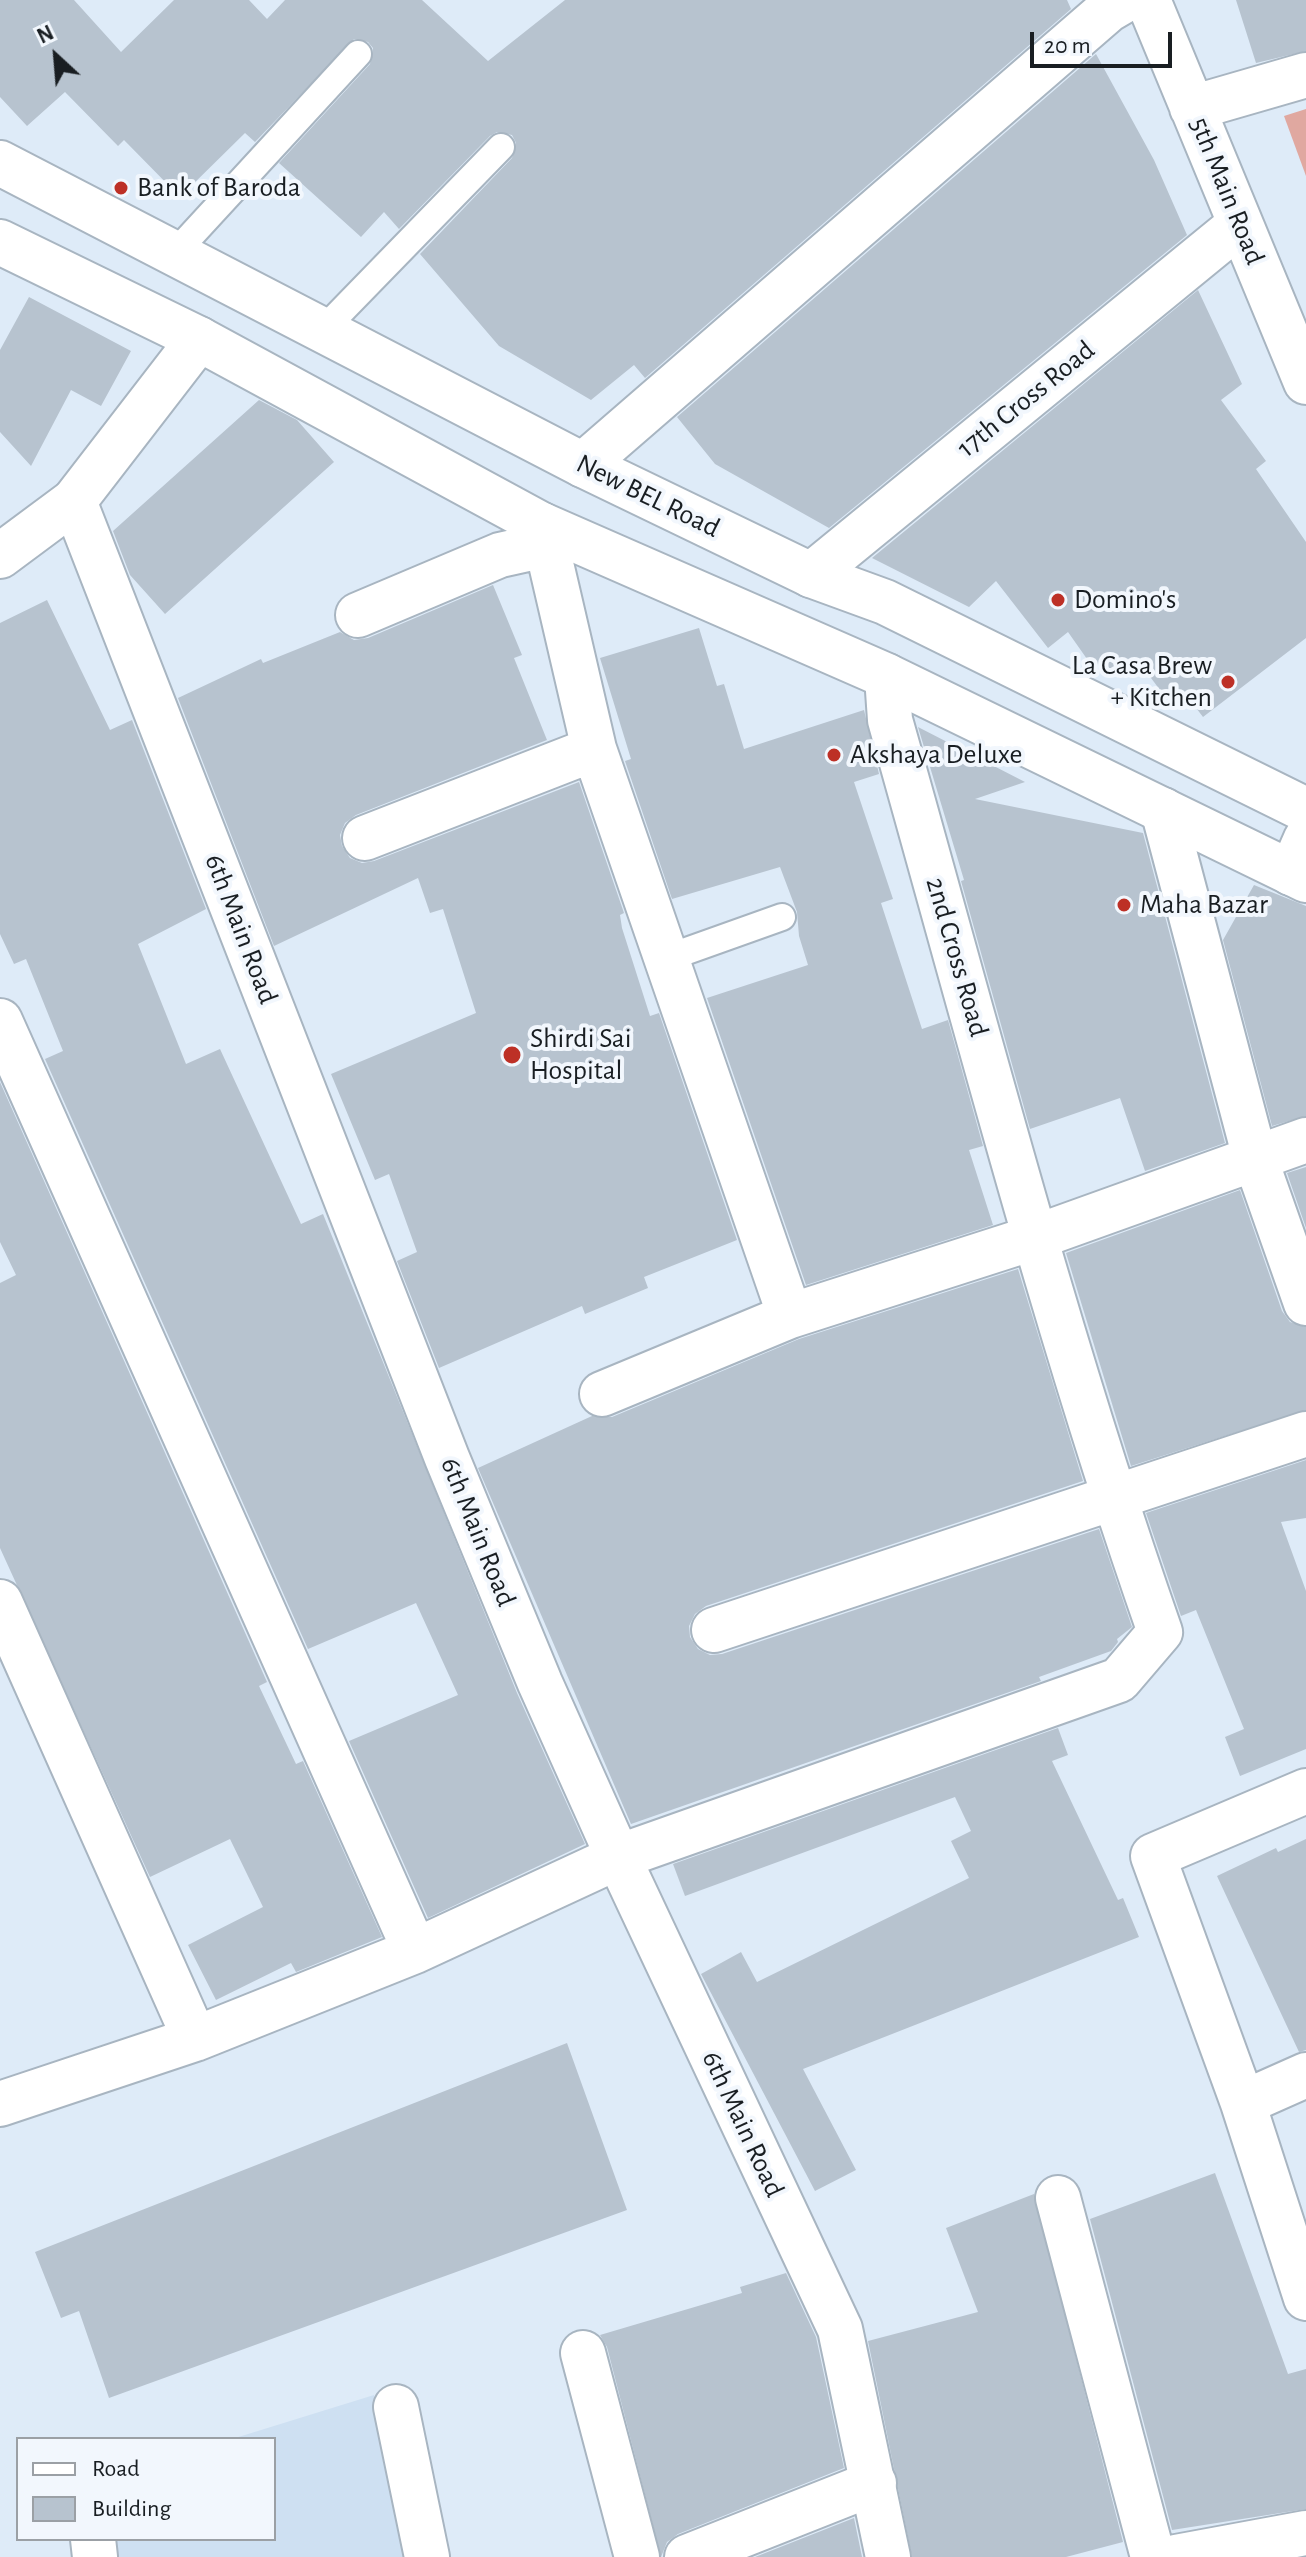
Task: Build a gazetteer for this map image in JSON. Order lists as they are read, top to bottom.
{
  "streets": {
    "street": [
      "5th Main Road",
      "17th Cross Road",
      "New BEL Road",
      "6th Main Road",
      "2nd Cross Road"
    ]
  },
  "crossings": [
    ["5th Main Road", "17th Cross Road"],
    ["17th Cross Road", "New BEL Road"],
    ["6th Main Road", "2nd Cross Road"]
  ],
  "places": [
    "Bank of Baroda",
    "Domino's",
    "La Casa Brew + Kitchen",
    "Akshaya Deluxe",
    "Maha Bazar",
    "Shirdi Sai Hospital"
  ],
  "legend": ["Road", "Building"],
  "scale_bar": "20 m",
  "north": "top left"
}
